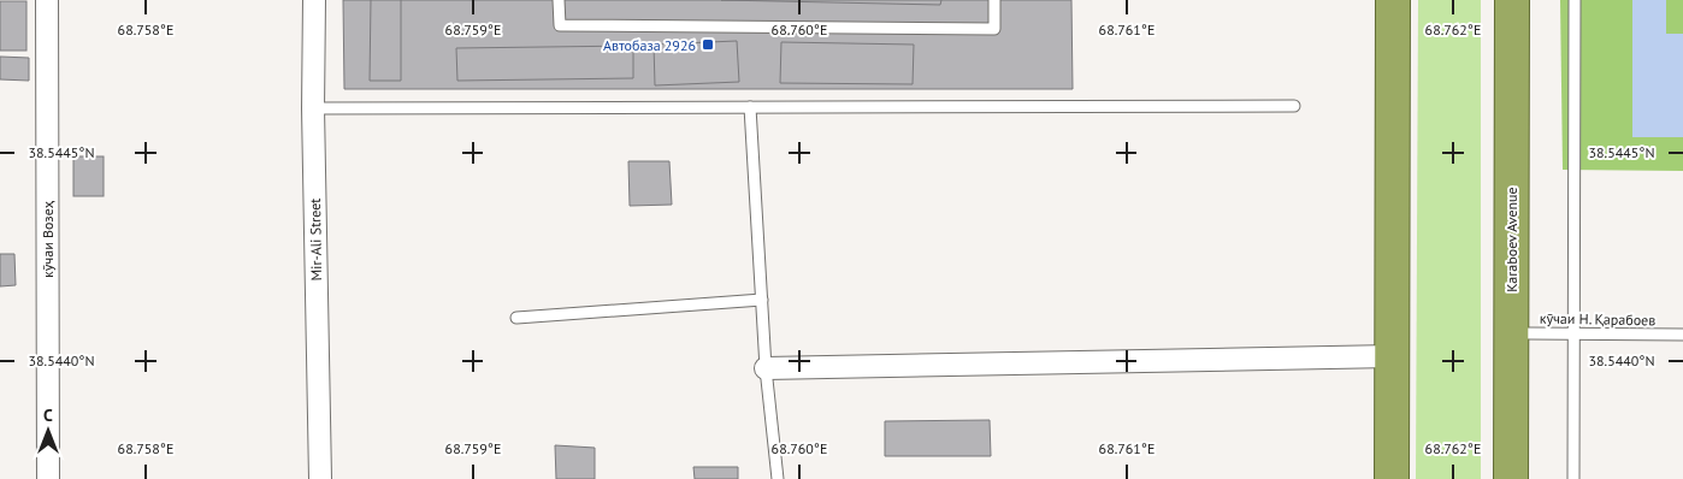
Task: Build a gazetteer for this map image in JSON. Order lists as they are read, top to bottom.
{
  "streets": {
    "highway": ["Karaboev Avenue"],
    "street": ["кӯчаи Возеҳ", "Mir-Ali Street"],
    "lane": ["кӯчаи Н. Қарабоев"]
  },
  "crossings": [
    ["Karaboev Avenue", "кӯчаи Н. Қарабоев"]
  ],
  "places": {
    "transit": ["Автобаза 2926"]
  },
  "north": "top",
  "coordinates": [
    "68.758°E",
    "68.759°E",
    "68.760°E",
    "68.761°E",
    "68.762°E",
    "38.5445°N",
    "38.5440°N"
  ]
}
